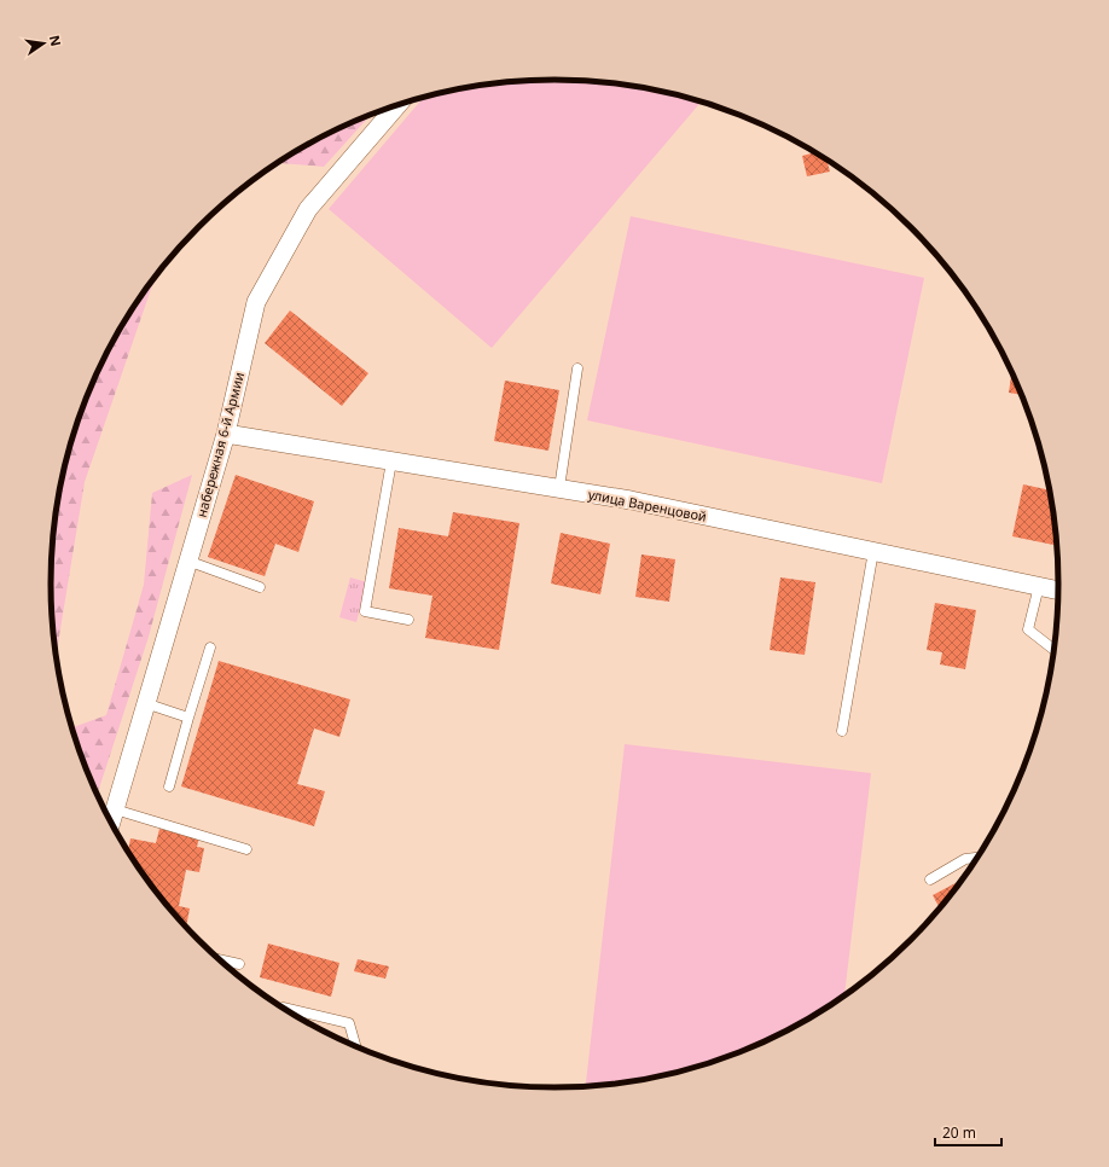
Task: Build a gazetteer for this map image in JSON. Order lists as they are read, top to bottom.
{
  "streets": {
    "street": ["набережная 6-й Армии", "улица Варенцовой"]
  },
  "crossings": [
    ["набережная 6-й Армии", "улица Варенцовой"]
  ],
  "scale_bar": "20 m",
  "north": "right"
}
